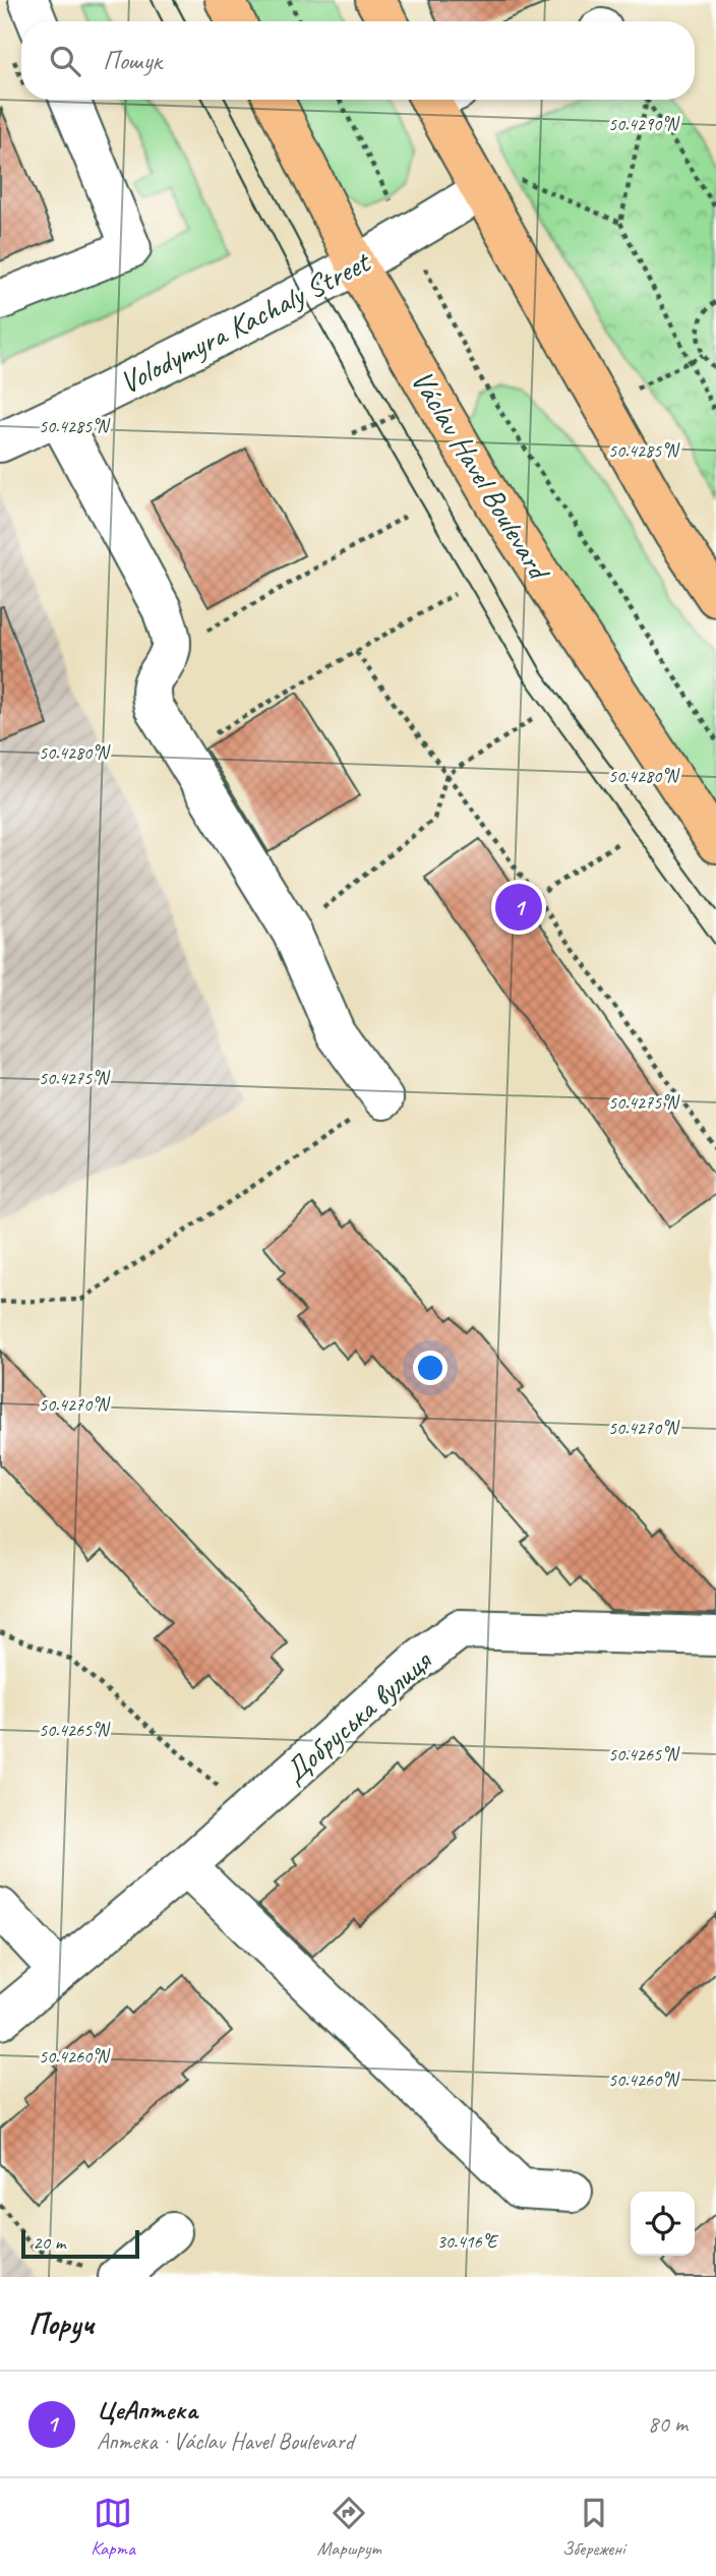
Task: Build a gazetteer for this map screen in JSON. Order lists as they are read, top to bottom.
{
  "streets": {
    "main road": ["Václav Havel Boulevard"],
    "street": ["Volodymyra Kachaly Street", "Добруська вулиця"]
  },
  "crossings": [
    ["Volodymyra Kachaly Street", "Václav Havel Boulevard"]
  ],
  "scale_bar": "20 m",
  "page": {
    "search": "Пошук",
    "pins": "1",
    "scale": "20 m",
    "heading": "Поруч",
    "list": [
      {
        "mark": "1",
        "name": "ЦеАптека",
        "note": "Аптека · Václav Havel Boulevard",
        "value": "80 m"
      }
    ],
    "nav": ["Карта", "Маршрут", "Збережені"]
  },
  "coordinates": [
    "50.4290°N",
    "50.4285°N",
    "50.4280°N",
    "50.4275°N",
    "50.4270°N",
    "50.4265°N",
    "50.4260°N",
    "30.416°E"
  ]
}
